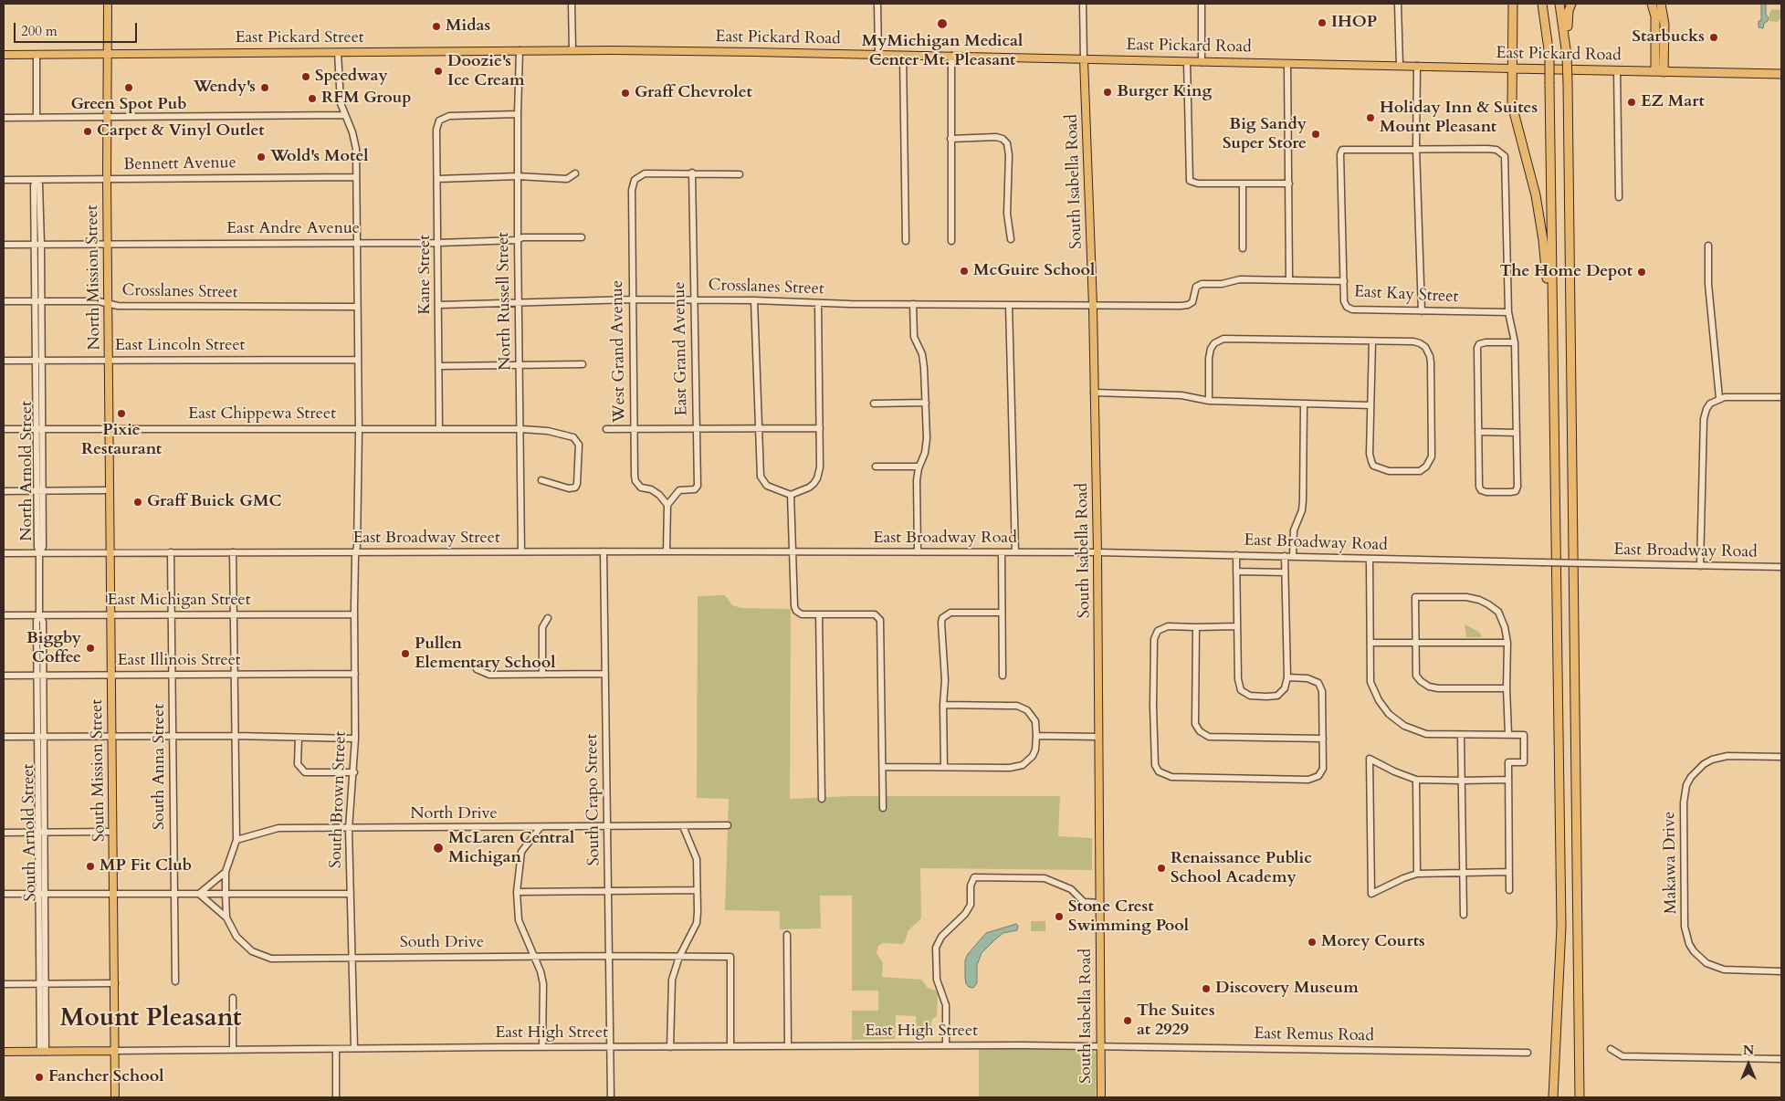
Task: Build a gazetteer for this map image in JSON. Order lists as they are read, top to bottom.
{
  "streets": {
    "highway": ["East Pickard Road"],
    "main road": [
      "East Pickard Street",
      "South Isabella Road",
      "North Mission Street",
      "South Mission Street",
      "East High Street"
    ],
    "street": [
      "Bennett Avenue",
      "East Andre Avenue",
      "Kane Street",
      "Crosslanes Street",
      "East Kay Street",
      "North Russell Street",
      "East Lincoln Street",
      "East Grand Avenue",
      "West Grand Avenue",
      "East Chippewa Street",
      "North Arnold Street",
      "East Broadway Street",
      "East Broadway Road",
      "East Michigan Street",
      "East Illinois Street",
      "South Anna Street",
      "South Brown Street",
      "South Crapo Street",
      "North Drive",
      "South Arnold Street",
      "Makawa Drive",
      "South Drive",
      "East Remus Road"
    ]
  },
  "crossings": [
    ["East Pickard Street", "East Pickard Road"],
    ["East Pickard Street", "North Mission Street"],
    ["East Pickard Street", "North Russell Street"],
    ["East Pickard Street", "South Brown Street"],
    ["East Pickard Road", "South Isabella Road"],
    ["Bennett Avenue", "North Mission Street"],
    ["Bennett Avenue", "North Arnold Street"],
    ["Bennett Avenue", "South Brown Street"],
    ["South Isabella Road", "Crosslanes Street"],
    ["South Isabella Road", "East Kay Street"],
    ["South Isabella Road", "East Broadway Road"],
    ["South Isabella Road", "East High Street"],
    ["South Isabella Road", "East Remus Road"],
    ["East Andre Avenue", "Kane Street"],
    ["East Andre Avenue", "North Mission Street"],
    ["East Andre Avenue", "North Russell Street"],
    ["East Andre Avenue", "North Arnold Street"],
    ["East Andre Avenue", "South Brown Street"],
    ["Kane Street", "Crosslanes Street"],
    ["Kane Street", "North Russell Street"],
    ["Kane Street", "East Chippewa Street"],
    ["North Mission Street", "Crosslanes Street"],
    ["North Mission Street", "East Lincoln Street"],
    ["North Mission Street", "East Chippewa Street"],
    ["North Mission Street", "East Broadway Street"],
    ["North Mission Street", "South Mission Street"],
    ["Crosslanes Street", "East Kay Street"],
    ["Crosslanes Street", "North Russell Street"],
    ["Crosslanes Street", "East Grand Avenue"],
    ["Crosslanes Street", "West Grand Avenue"],
    ["Crosslanes Street", "North Arnold Street"],
    ["Crosslanes Street", "South Brown Street"],
    ["North Russell Street", "East Chippewa Street"],
    ["North Russell Street", "East Broadway Street"],
    ["East Lincoln Street", "North Arnold Street"],
    ["East Lincoln Street", "South Brown Street"],
    ["East Grand Avenue", "West Grand Avenue"],
    ["East Chippewa Street", "North Arnold Street"],
    ["East Chippewa Street", "South Brown Street"],
    ["North Arnold Street", "East Broadway Street"],
    ["North Arnold Street", "South Arnold Street"],
    ["East Broadway Street", "East Broadway Road"],
    ["East Broadway Street", "South Anna Street"],
    ["East Broadway Street", "South Mission Street"],
    ["East Broadway Street", "South Brown Street"],
    ["East Broadway Street", "South Crapo Street"],
    ["East Broadway Street", "South Arnold Street"],
    ["East Michigan Street", "South Anna Street"],
    ["East Michigan Street", "South Mission Street"],
    ["East Michigan Street", "South Brown Street"],
    ["East Michigan Street", "South Arnold Street"],
    ["East Illinois Street", "South Anna Street"],
    ["East Illinois Street", "South Mission Street"],
    ["East Illinois Street", "South Brown Street"],
    ["East Illinois Street", "South Arnold Street"],
    ["South Mission Street", "East High Street"],
    ["South Brown Street", "North Drive"],
    ["South Brown Street", "South Drive"],
    ["South Brown Street", "East High Street"],
    ["South Crapo Street", "North Drive"],
    ["South Crapo Street", "South Drive"],
    ["South Crapo Street", "East High Street"],
    ["South Arnold Street", "East High Street"],
    ["South Drive", "East High Street"],
    ["East High Street", "East Remus Road"]
  ],
  "districts": ["Mount Pleasant"],
  "places": [
    "IHOP",
    "MyMichigan Medical Center Mt. Pleasant",
    "Midas",
    "Starbucks",
    "Doozie's Ice Cream",
    "Speedway",
    "Green Spot Pub",
    "Wendy's",
    "Burger King",
    "Graff Chevrolet",
    "RFM Group",
    "EZ Mart",
    "Holiday Inn & Suites Mount Pleasant",
    "Carpet & Vinyl Outlet",
    "Big Sandy Super Store",
    "Wold's Motel",
    "McGuire School",
    "The Home Depot",
    "Pixie Restaurant",
    "Graff Buick GMC",
    "Biggby Coffee",
    "Pullen Elementary School",
    "McLaren Central Michigan",
    "MP Fit Club",
    "Renaissance Public School Academy",
    "Stone Crest Swimming Pool",
    "Morey Courts",
    "Discovery Museum",
    "The Suites at 2929",
    "Fancher School"
  ],
  "scale_bar": "200 m",
  "north": "top"
}
